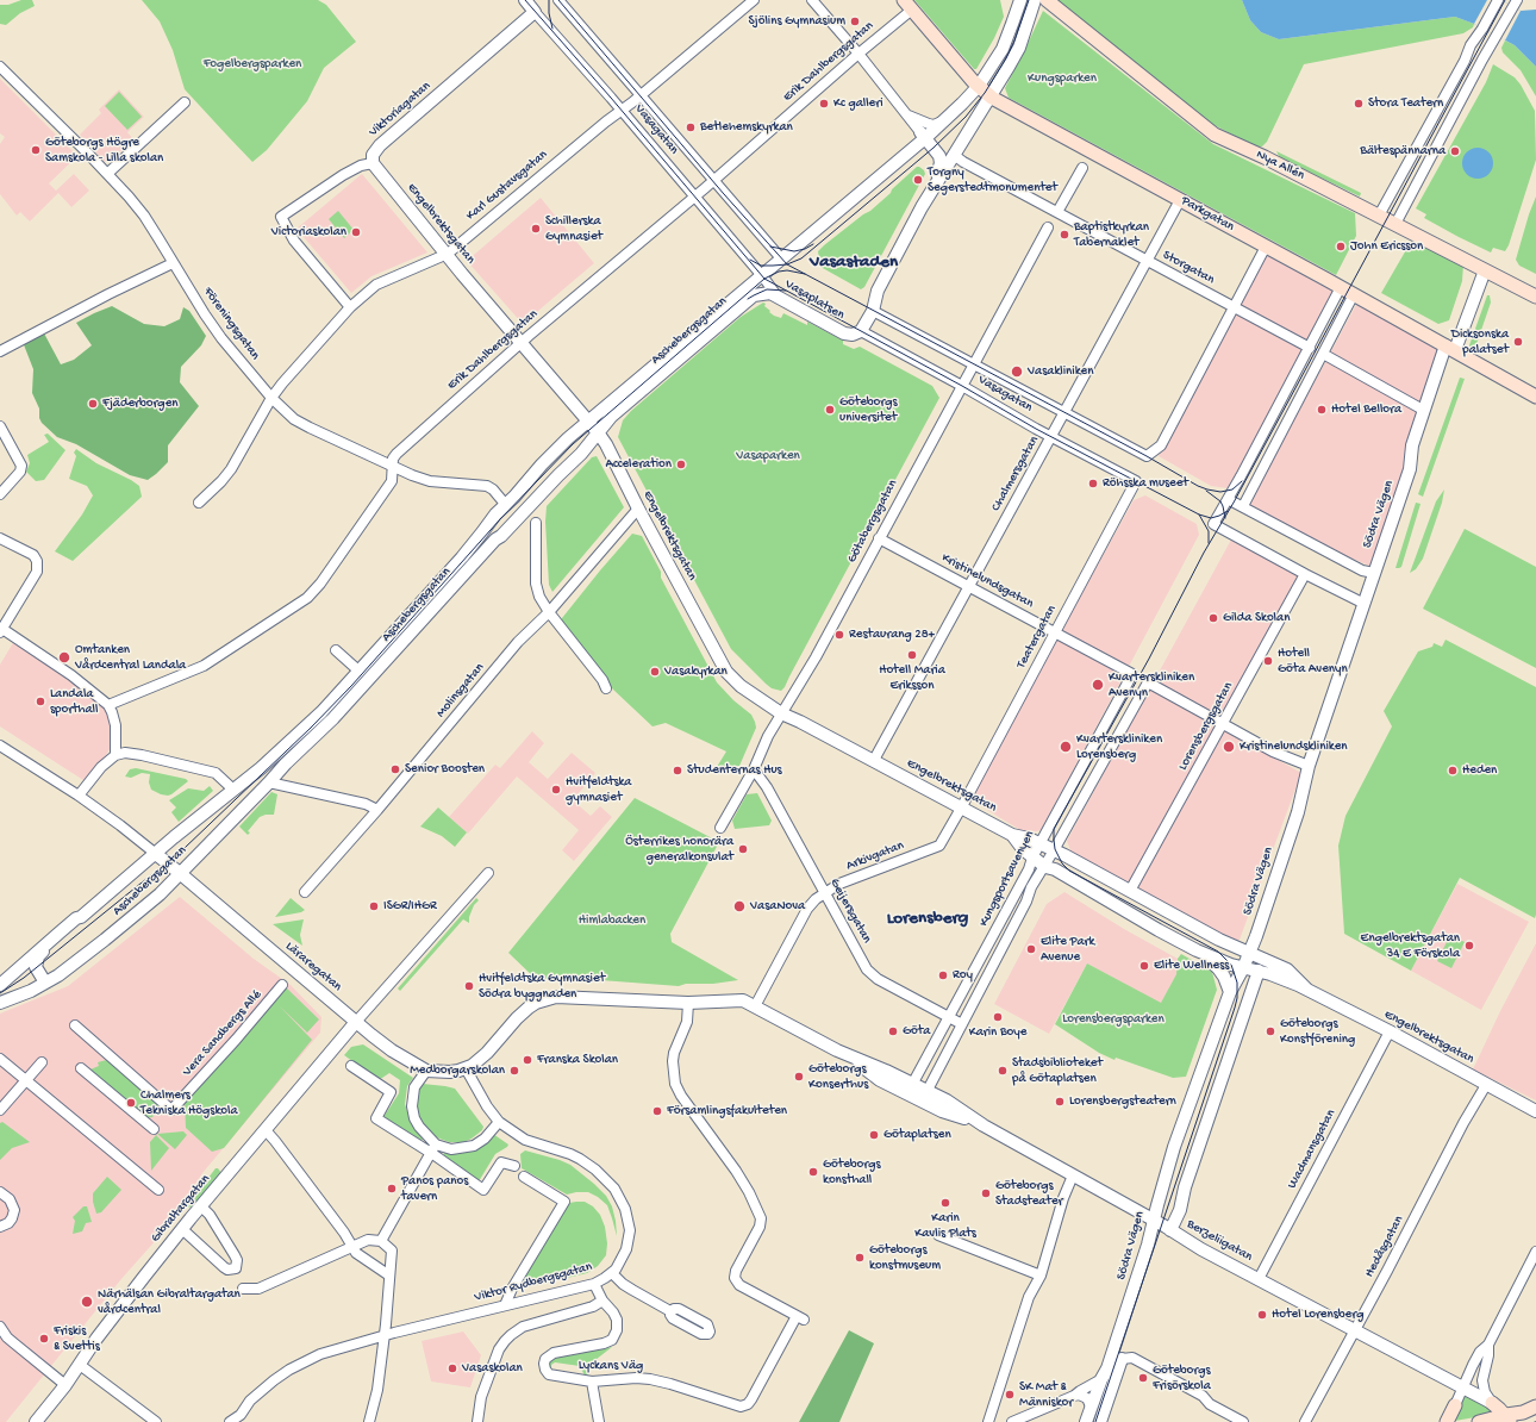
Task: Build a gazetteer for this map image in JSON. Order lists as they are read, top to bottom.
{
  "streets": {
    "main road": ["Nya Allén", "Parkgatan"],
    "street": [
      "Erik Dahlbergsgatan",
      "Viktoriagatan",
      "Vasagatan",
      "Karl Gustavsgatan",
      "Engelbrektsgatan",
      "Storgatan",
      "Vasaplatsen",
      "Föreningsgatan",
      "Aschebergsgatan",
      "Chalmersgatan",
      "Södra Vägen",
      "Götabergsgatan",
      "Kristinelundsgatan",
      "Teatergatan",
      "Molinsgatan",
      "Lorensbergsgatan",
      "Arkivgatan",
      "Kungsportsavenyen",
      "Geijersgatan",
      "Läraregatan",
      "Vera Sandbergs Allé",
      "Wadmansgatan",
      "Gibraltargatan",
      "Berzeliigatan",
      "Hedåsgatan",
      "Viktor Rydbergsgatan",
      "Lyckans Väg"
    ]
  },
  "crossings": [
    ["Erik Dahlbergsgatan", "Vasagatan"],
    ["Erik Dahlbergsgatan", "Parkgatan"],
    ["Erik Dahlbergsgatan", "Engelbrektsgatan"],
    ["Erik Dahlbergsgatan", "Föreningsgatan"],
    ["Viktoriagatan", "Vasagatan"],
    ["Viktoriagatan", "Engelbrektsgatan"],
    ["Vasagatan", "Karl Gustavsgatan"],
    ["Vasagatan", "Storgatan"],
    ["Vasagatan", "Vasaplatsen"],
    ["Vasagatan", "Aschebergsgatan"],
    ["Vasagatan", "Chalmersgatan"],
    ["Vasagatan", "Götabergsgatan"],
    ["Vasagatan", "Teatergatan"],
    ["Nya Allén", "Södra Vägen"],
    ["Karl Gustavsgatan", "Engelbrektsgatan"],
    ["Karl Gustavsgatan", "Föreningsgatan"],
    ["Parkgatan", "Vasaplatsen"],
    ["Parkgatan", "Chalmersgatan"],
    ["Parkgatan", "Södra Vägen"],
    ["Engelbrektsgatan", "Aschebergsgatan"],
    ["Engelbrektsgatan", "Chalmersgatan"],
    ["Engelbrektsgatan", "Södra Vägen"],
    ["Engelbrektsgatan", "Götabergsgatan"],
    ["Engelbrektsgatan", "Teatergatan"],
    ["Engelbrektsgatan", "Molinsgatan"],
    ["Engelbrektsgatan", "Lorensbergsgatan"],
    ["Engelbrektsgatan", "Arkivgatan"],
    ["Engelbrektsgatan", "Kungsportsavenyen"],
    ["Engelbrektsgatan", "Wadmansgatan"],
    ["Engelbrektsgatan", "Hedåsgatan"],
    ["Storgatan", "Chalmersgatan"],
    ["Vasaplatsen", "Aschebergsgatan"],
    ["Föreningsgatan", "Aschebergsgatan"],
    ["Aschebergsgatan", "Läraregatan"],
    ["Chalmersgatan", "Kristinelundsgatan"],
    ["Södra Vägen", "Berzeliigatan"],
    ["Götabergsgatan", "Kristinelundsgatan"],
    ["Götabergsgatan", "Geijersgatan"],
    ["Kristinelundsgatan", "Teatergatan"],
    ["Kristinelundsgatan", "Kungsportsavenyen"],
    ["Teatergatan", "Arkivgatan"],
    ["Lorensbergsgatan", "Kungsportsavenyen"],
    ["Arkivgatan", "Geijersgatan"],
    ["Kungsportsavenyen", "Geijersgatan"],
    ["Kungsportsavenyen", "Berzeliigatan"],
    ["Läraregatan", "Gibraltargatan"],
    ["Läraregatan", "Viktor Rydbergsgatan"],
    ["Wadmansgatan", "Berzeliigatan"],
    ["Berzeliigatan", "Hedåsgatan"]
  ],
  "districts": ["Vasastaden", "Lorensberg"],
  "parks": [
    "Fogelbergsparken",
    "Kungsparken",
    "Vasaparken",
    "Himlabacken",
    "Lorensbergsparken"
  ],
  "places": [
    "Sjölins Gymnasium",
    "Kc galleri",
    "Stora Teatern",
    "Betlehemskyrkan",
    "Göteborgs Högre Samskola - Lilla skolan",
    "Bältespännarna",
    "Torgny Segerstedtmonumentet",
    "Schillerska Gymnasiet",
    "Victoriaskolan",
    "Baptistkyrkan Tabernaklet",
    "John Ericsson",
    "Dicksonska palatset",
    "Vasakliniken",
    "Fjäderborgen",
    "Göteborgs universitet",
    "Hotel Bellora",
    "Acceleration",
    "Röhsska museet",
    "Gilda Skolan",
    "Restaurang 28+",
    "Hotell Maria Eriksson",
    "Omtanken Vårdcentral Landala",
    "Hotell Göta Avenyn",
    "Vasakyrkan",
    "Kvarterskliniken Avenyn",
    "Landala sporthall",
    "Kvarterskliniken Lorensberg",
    "Kristinelundskliniken",
    "Senior Boosten",
    "Studenternas Hus",
    "Heden",
    "Hvitfeldtska gymnasiet",
    "Österrikes honorära generalkonsulat",
    "ISGR/IHGR",
    "VasaNova",
    "Engelbrektsgatan 34 E Förskola",
    "Elite Park Avenue",
    "Elite Wellness",
    "Roy",
    "Hvitfeldtska Gymnasiet Södra byggnaden",
    "Karin Boye",
    "Göta",
    "Göteborgs Konstförening",
    "Franska Skolan",
    "Medborgarskolan",
    "Stadsbiblioteket på Götaplatsen",
    "Göteborgs Konserthus",
    "Lorensbergsteatern",
    "Chalmers Tekniska Högskola",
    "Församlingsfakulteten",
    "Götaplatsen",
    "Göteborgs konsthall",
    "Panos panos tavern",
    "Göteborgs Stadsteater",
    "Karin Kavlis Plats",
    "Göteborgs konstmuseum",
    "Närhälsan Gibraltargatan vårdcentral",
    "Hotel Lorensberg",
    "Friskis & Svettis",
    "Vasaskolan",
    "Göteborgs Frisörskola",
    "SK Mat & Människor"
  ]
}
